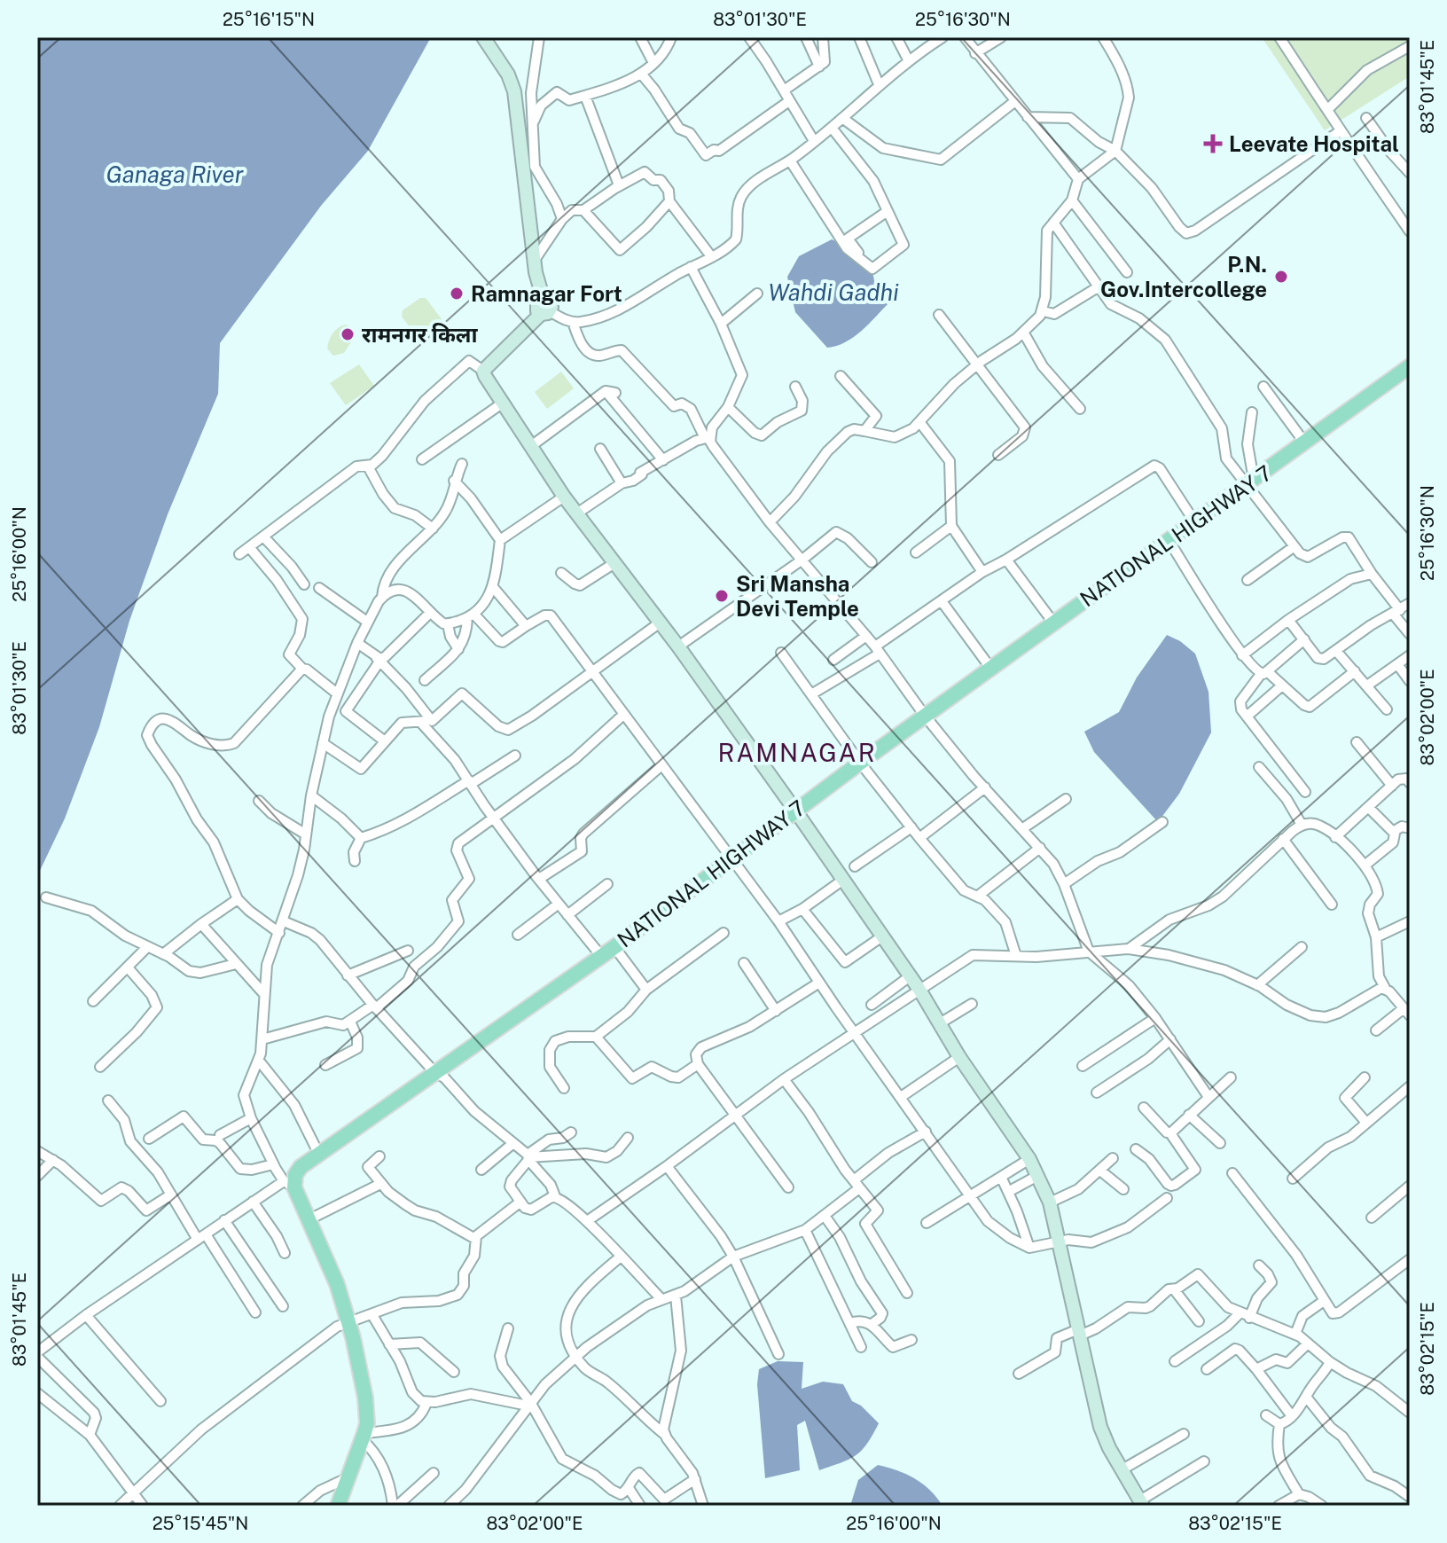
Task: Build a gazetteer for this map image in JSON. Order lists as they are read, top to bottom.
{
  "streets": {
    "main road": ["NATIONAL HIGHWAY 7"]
  },
  "districts": ["RAMNAGAR"],
  "water": ["Ganaga River", "Wahdi Gadhi"],
  "places": {
    "health": ["Leevate Hospital"],
    "other": [
      "P.N. Gov.Intercollege",
      "Ramnagar Fort",
      "रामनगर किला",
      "Sri Mansha Devi Temple"
    ]
  },
  "coordinates": [
    "25°16'15\"N",
    "83°01'30\"E",
    "25°16'30\"N",
    "83°01'45\"E",
    "25°16'00\"N",
    "83°02'00\"E",
    "83°02'15\"E",
    "25°15'45\"N"
  ]
}
